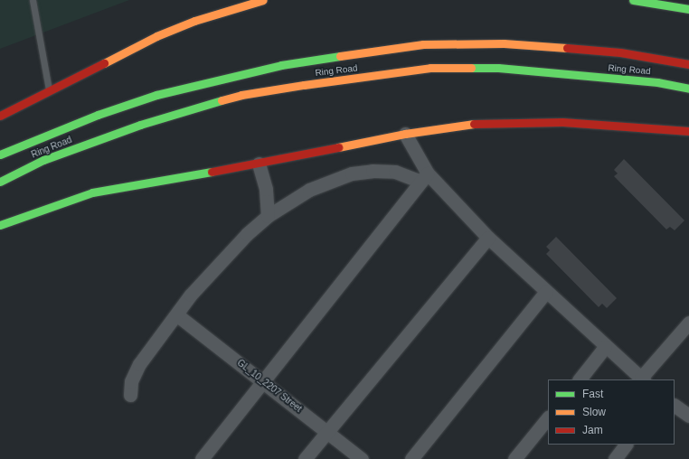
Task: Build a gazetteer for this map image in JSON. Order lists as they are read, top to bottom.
{
  "streets": {
    "main road": ["Ring Road"],
    "street": ["GL_10_2207 Street"]
  },
  "legend": ["Fast", "Slow", "Jam"]
}
